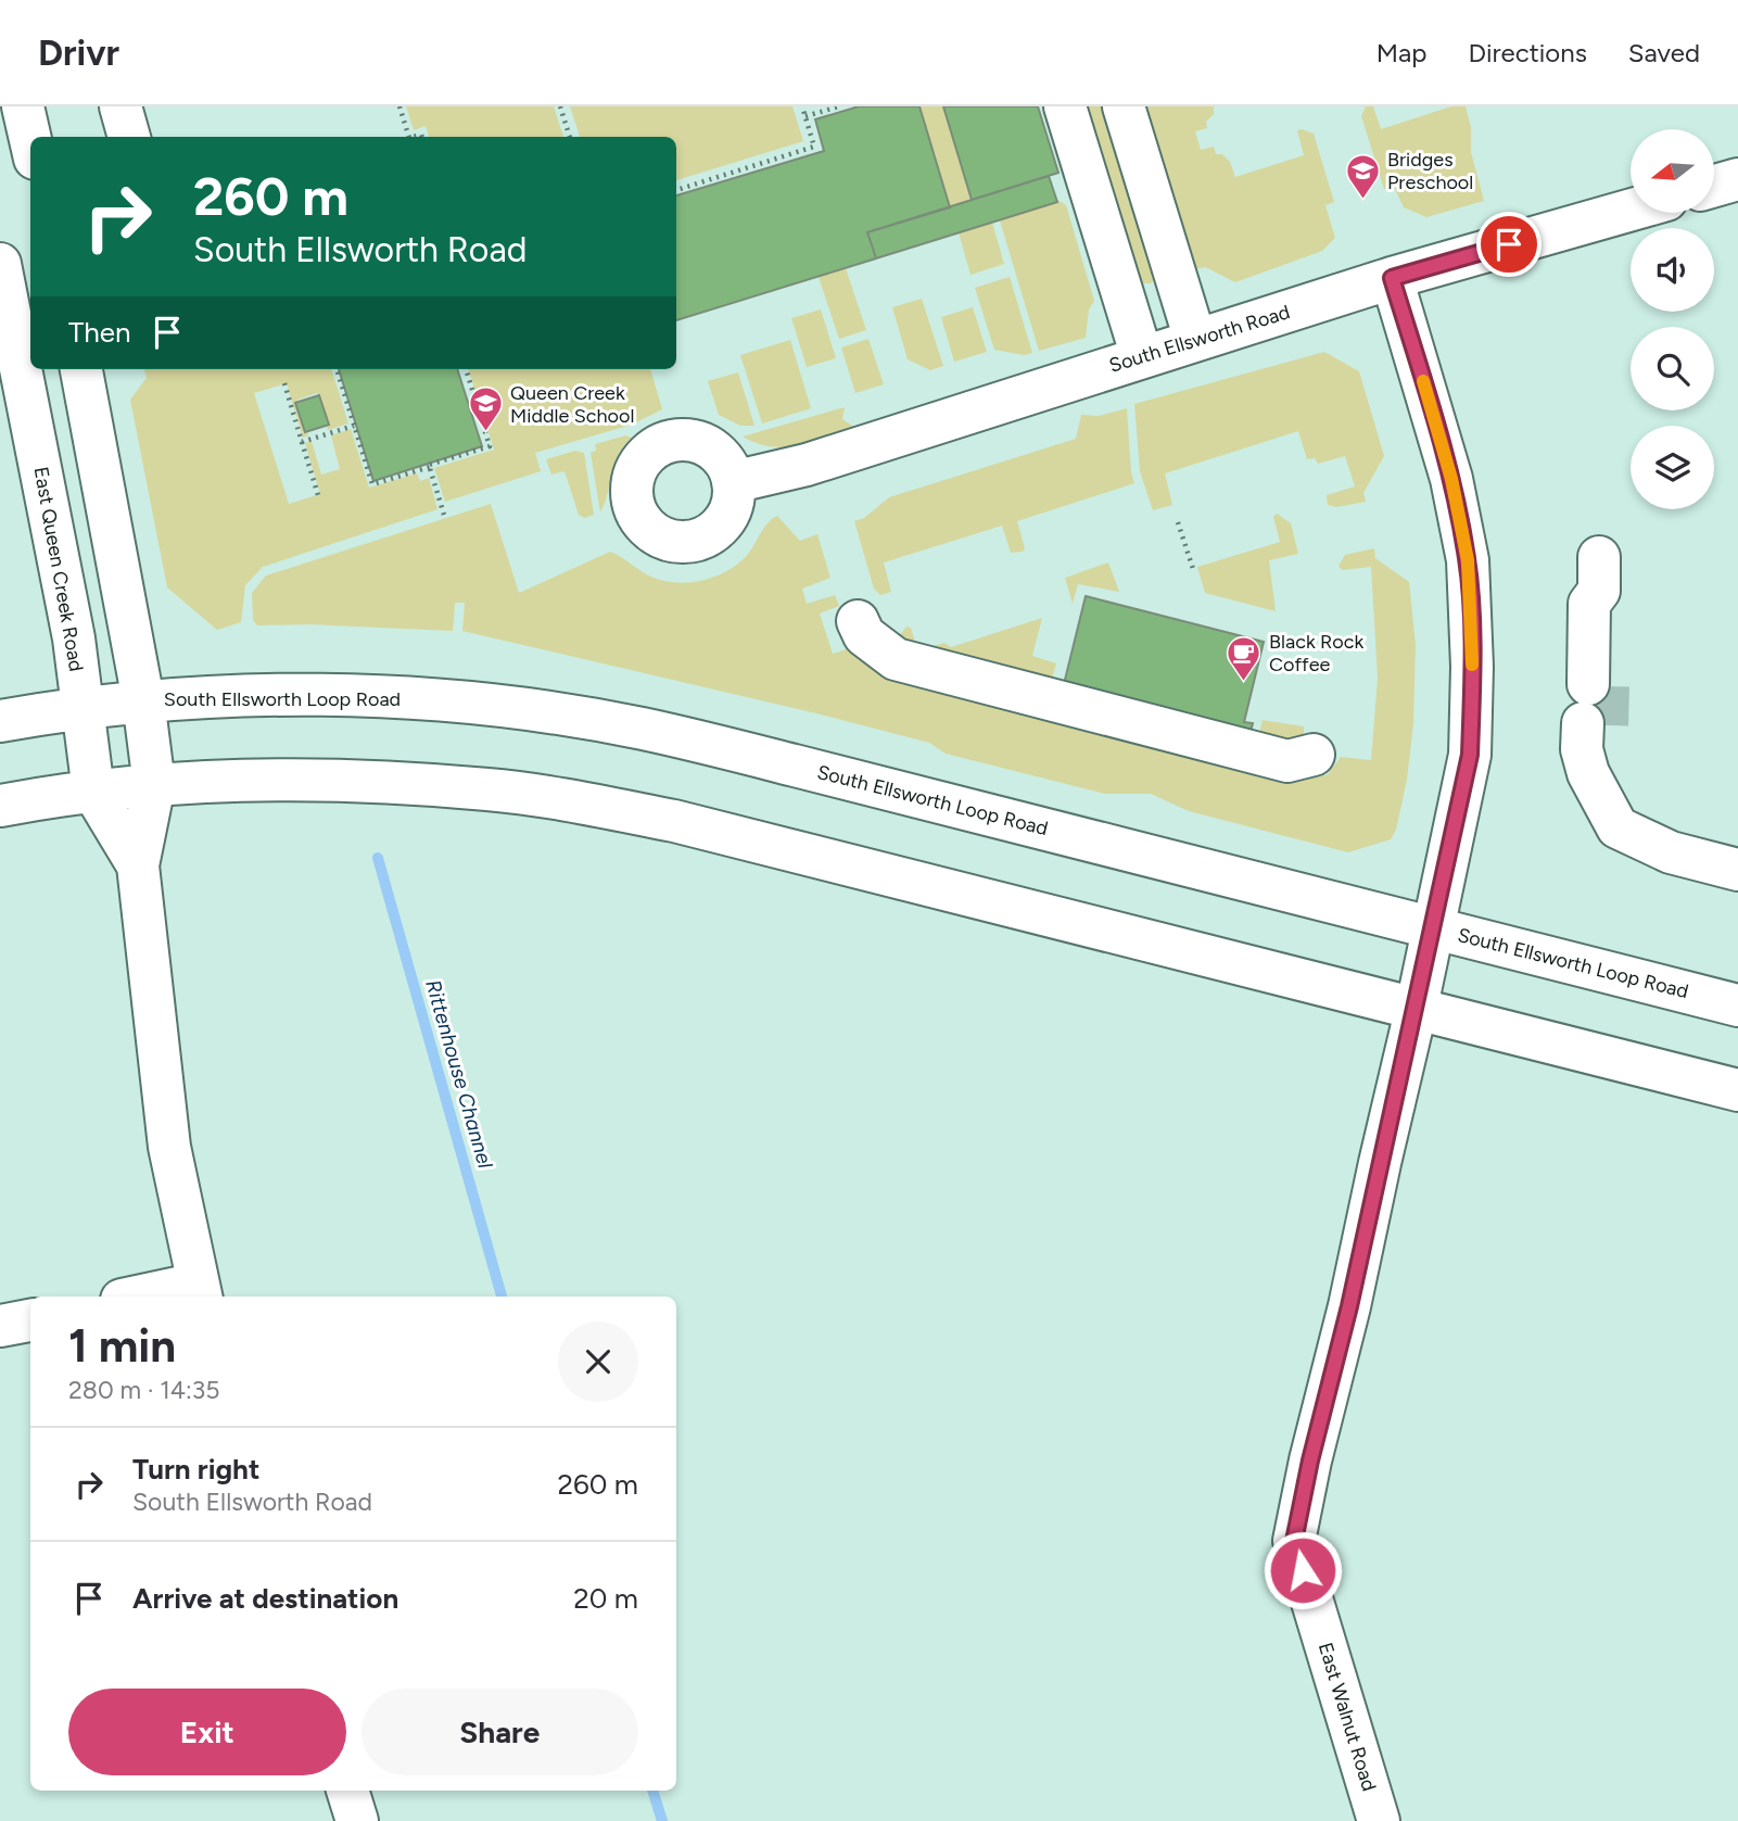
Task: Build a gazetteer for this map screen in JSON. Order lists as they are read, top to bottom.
{
  "streets": {
    "main road": [
      "South Ellsworth Road",
      "East Queen Creek Road",
      "South Ellsworth Loop Road",
      "East Walnut Road"
    ]
  },
  "crossings": [
    ["South Ellsworth Road", "East Walnut Road"],
    ["East Queen Creek Road", "South Ellsworth Loop Road"],
    ["South Ellsworth Loop Road", "East Walnut Road"]
  ],
  "water": ["Rittenhouse Channel"],
  "places": {
    "school or university": ["Bridges Preschool", "Queen Creek Middle School"],
    "cafe": ["Black Rock Coffee"]
  },
  "north": "left",
  "page": {
    "header": "Drivr",
    "nav": ["Map", "Directions", "Saved"],
    "turn": ["260 m", "South Ellsworth Road"],
    "then": "Then",
    "heading": ["1 min", "280 m · 14:35"],
    "list": [
      {
        "name": "Turn right",
        "note": "South Ellsworth Road",
        "value": "260 m"
      },
      {
        "name": "Arrive at destination",
        "value": "20 m"
      }
    ],
    "buttons": ["Exit", "Share"]
  }
}
